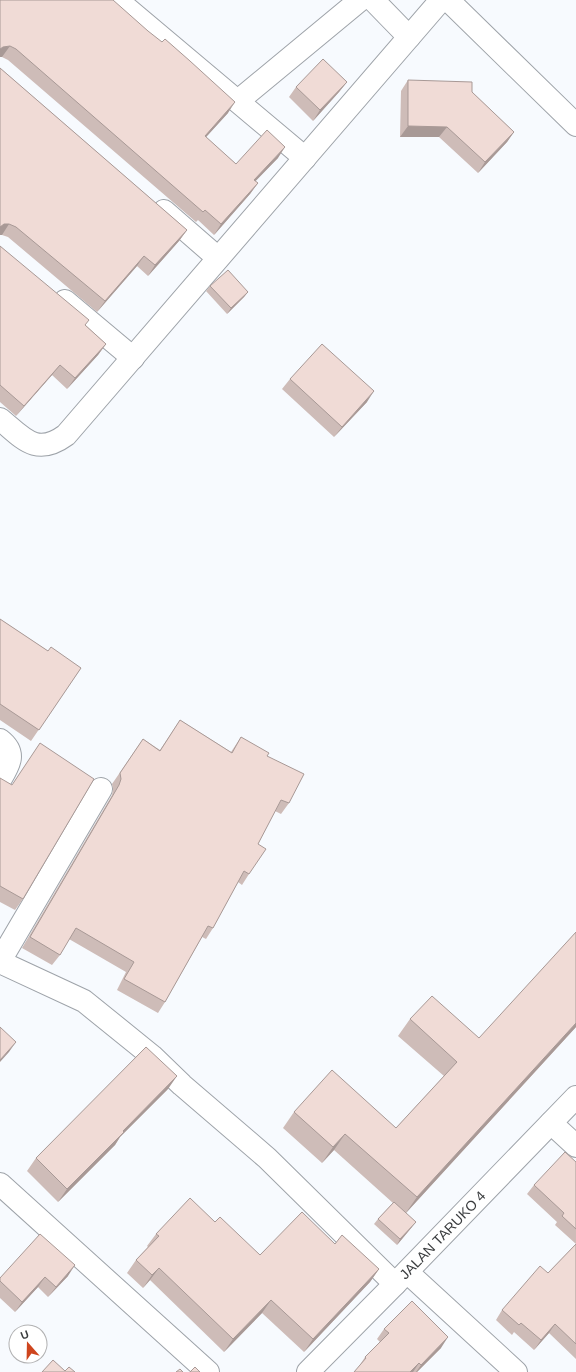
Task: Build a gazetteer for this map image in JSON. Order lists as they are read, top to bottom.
{
  "streets": {
    "street": ["JALAN TARUKO 4"]
  },
  "north": "top"
}
